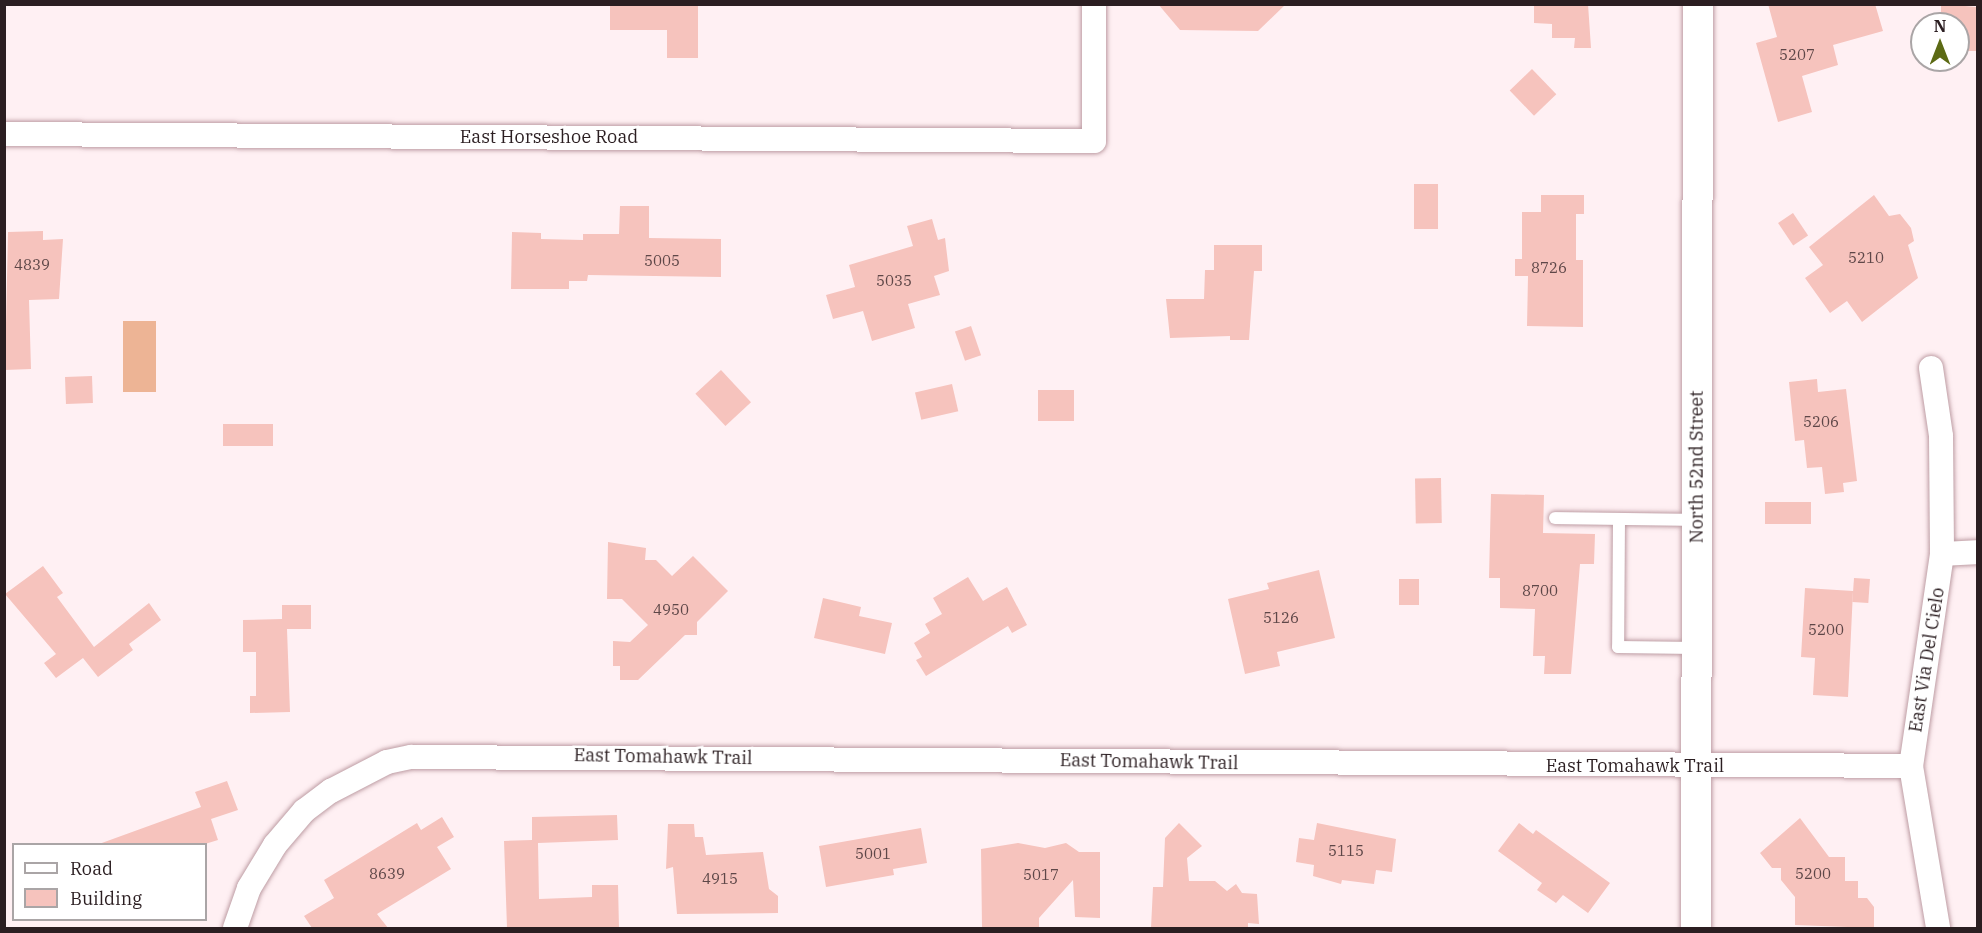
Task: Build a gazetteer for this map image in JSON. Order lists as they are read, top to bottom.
{
  "streets": {
    "street": [
      "East Horseshoe Road",
      "North 52nd Street",
      "East Via Del Cielo",
      "East Tomahawk Trail"
    ]
  },
  "crossings": [
    ["North 52nd Street", "East Tomahawk Trail"],
    ["East Via Del Cielo", "East Tomahawk Trail"]
  ],
  "house_numbers": [
    "5207",
    "5210",
    "5005",
    "4839",
    "8726",
    "5035",
    "5206",
    "8700",
    "4950",
    "5126",
    "5200",
    "5115",
    "5001",
    "8639",
    "5200",
    "5017",
    "4915"
  ],
  "legend": ["Road", "Building"],
  "north": "top"
}
